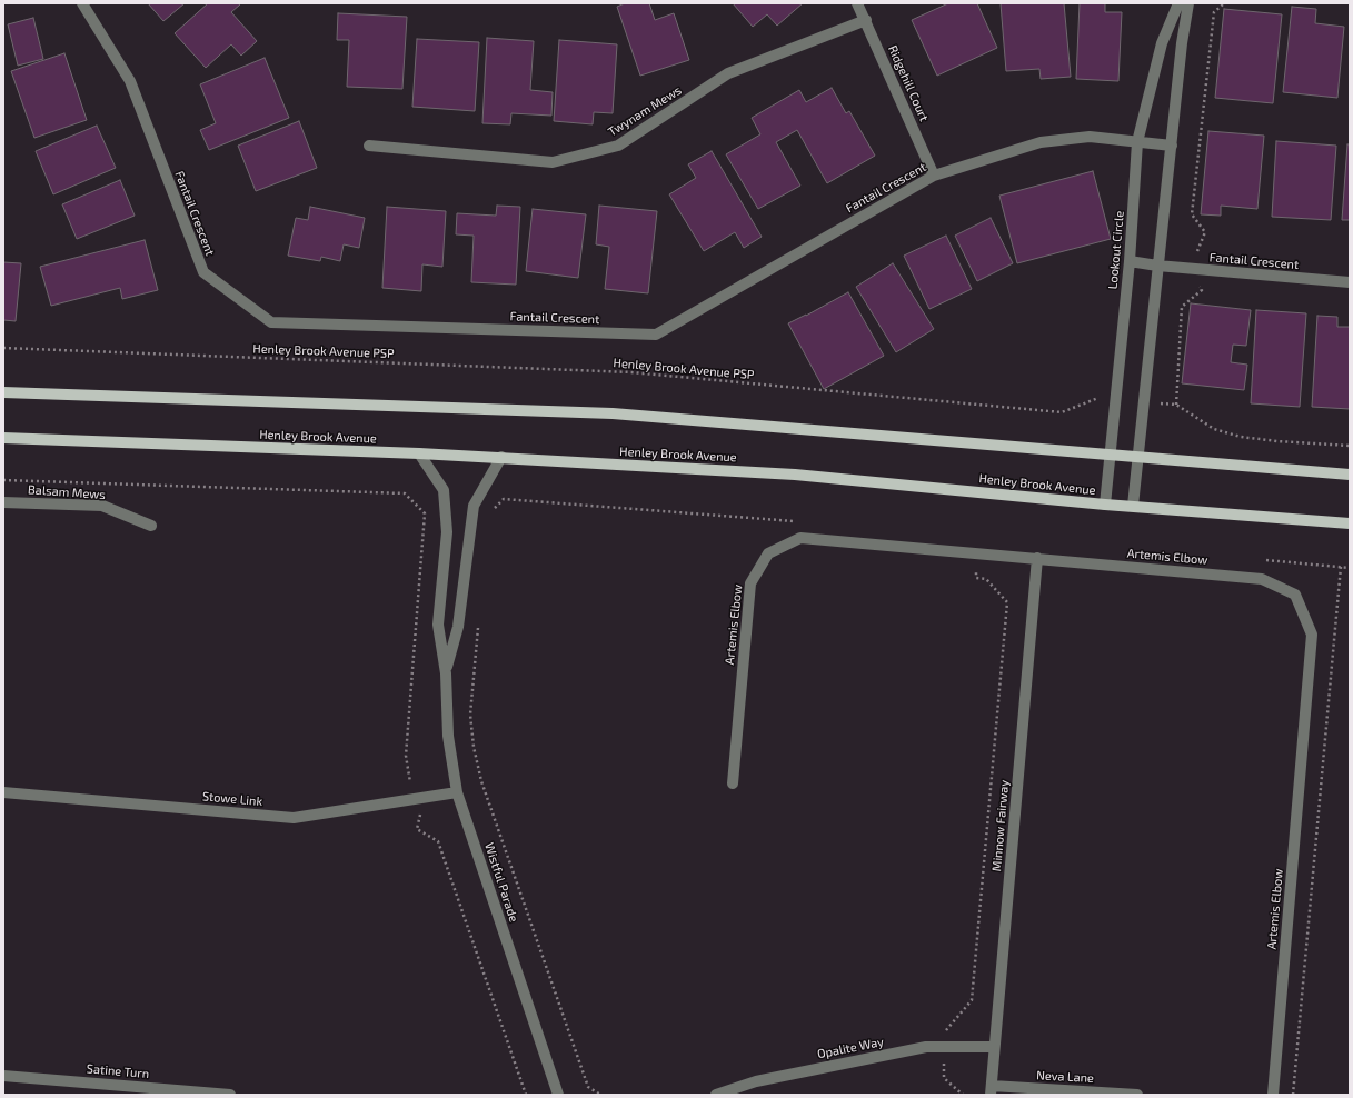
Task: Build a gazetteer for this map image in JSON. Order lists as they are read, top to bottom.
{
  "streets": {
    "main road": ["Henley Brook Avenue"],
    "street": [
      "Ridgehill Court",
      "Twynam Mews",
      "Fantail Crescent",
      "Lookout Circle",
      "Balsam Mews",
      "Artemis Elbow",
      "Stowe Link",
      "Minnow Fairway",
      "Wistful Parade",
      "Opalite Way",
      "Satine Turn",
      "Neva Lane"
    ],
    "path": ["Henley Brook Avenue PSP"]
  },
  "crossings": [
    ["Ridgehill Court", "Twynam Mews"],
    ["Ridgehill Court", "Fantail Crescent"],
    ["Fantail Crescent", "Lookout Circle"],
    ["Lookout Circle", "Henley Brook Avenue PSP"],
    ["Lookout Circle", "Henley Brook Avenue"],
    ["Henley Brook Avenue", "Wistful Parade"],
    ["Artemis Elbow", "Minnow Fairway"],
    ["Stowe Link", "Wistful Parade"],
    ["Minnow Fairway", "Opalite Way"],
    ["Minnow Fairway", "Neva Lane"]
  ]
}
